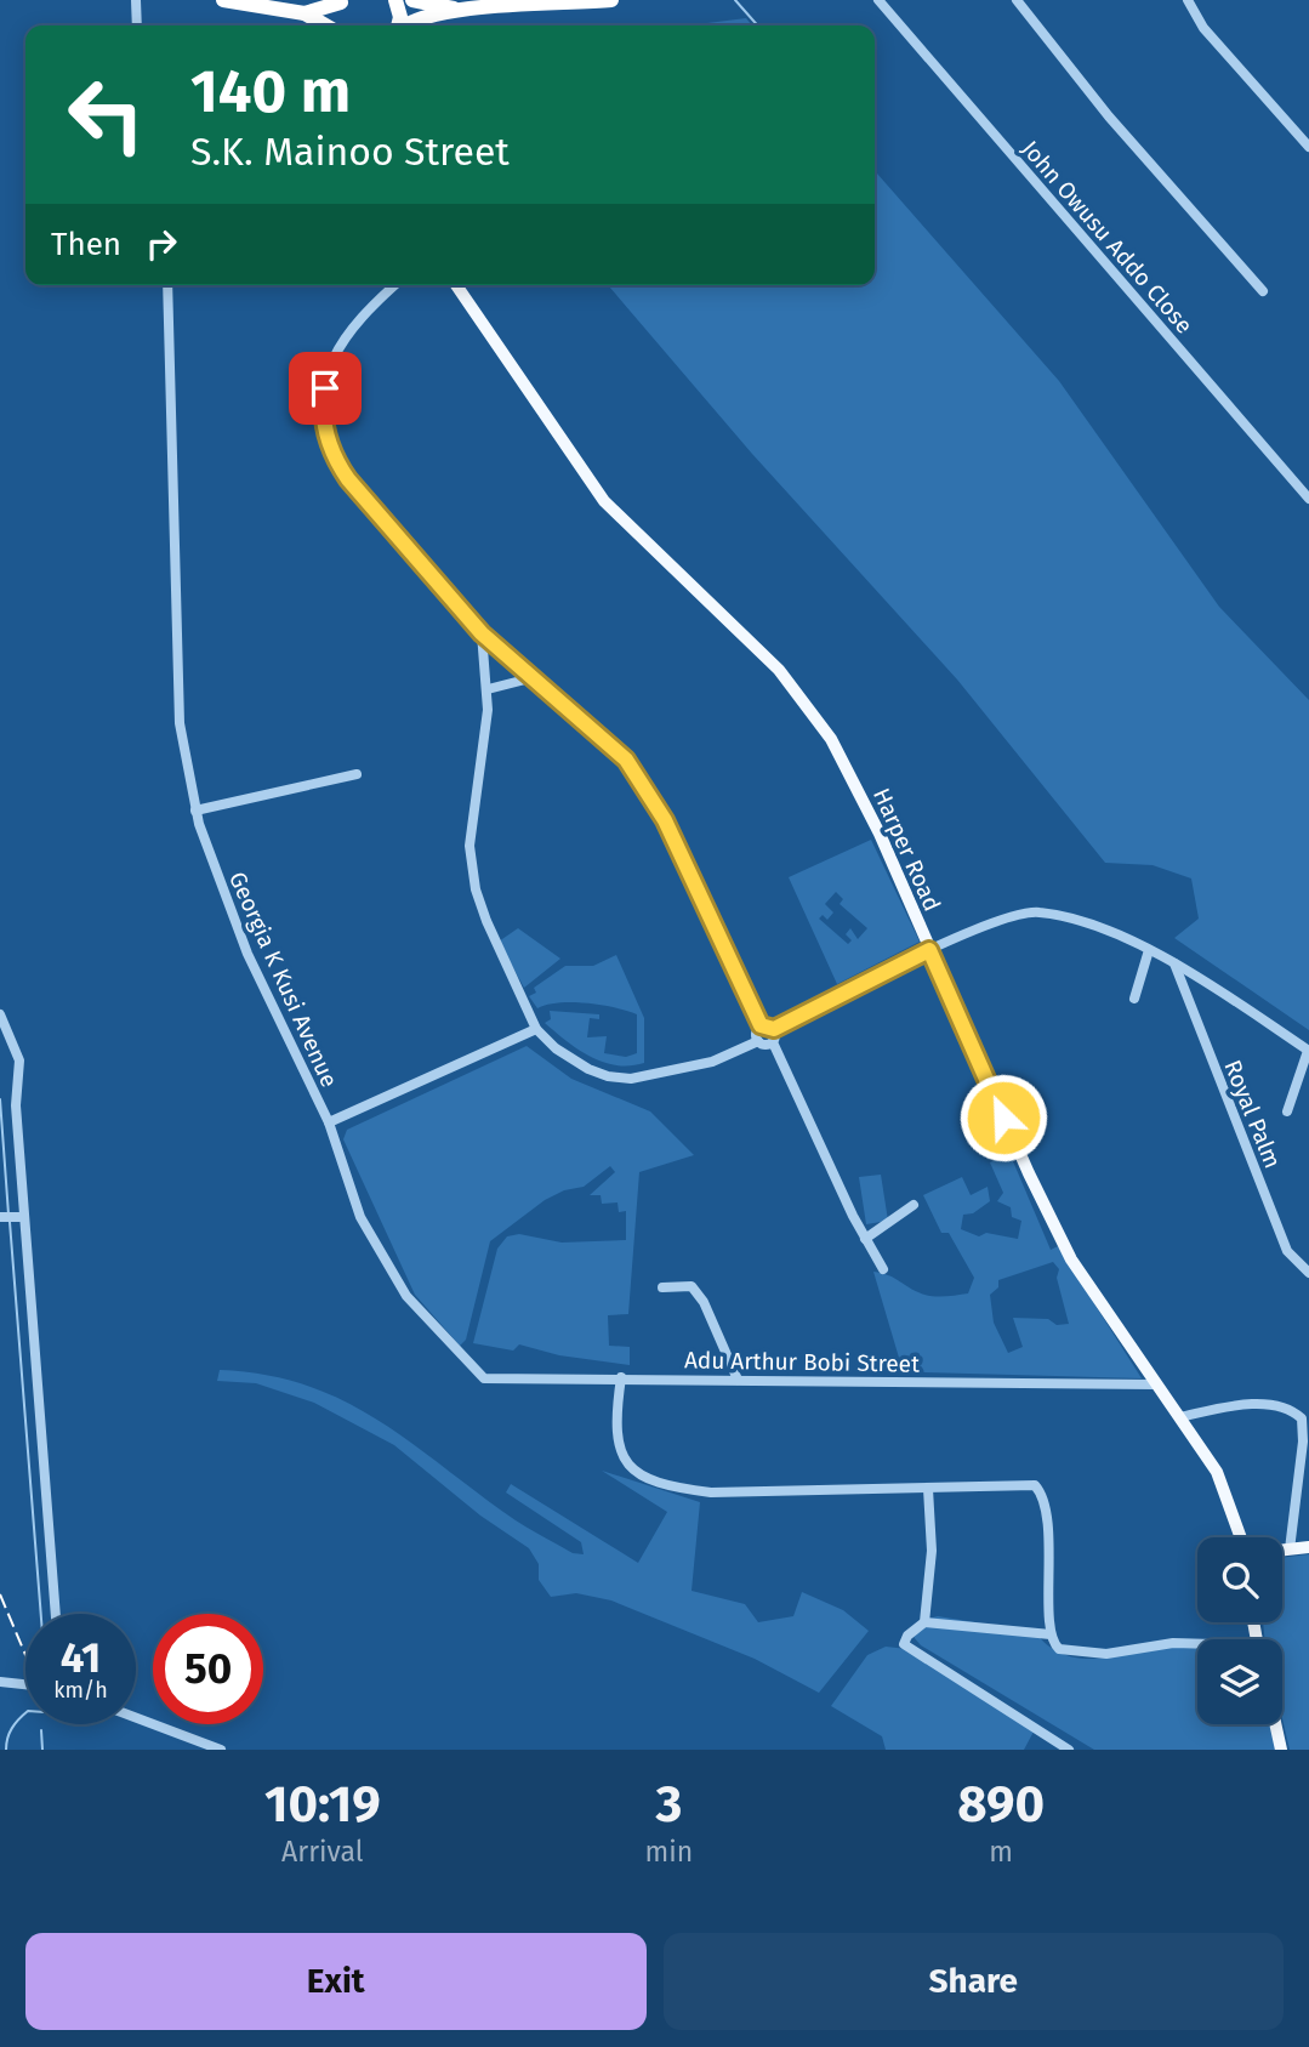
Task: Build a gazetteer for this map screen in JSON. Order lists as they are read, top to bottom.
{
  "streets": {
    "main road": ["Harper Road"],
    "street": [
      "John Owusu Addo Close",
      "Georgia K Kusi Avenue",
      "Royal Palm",
      "Adu Arthur Bobi Street"
    ]
  },
  "crossings": [
    ["Harper Road", "Adu Arthur Bobi Street"],
    ["Georgia K Kusi Avenue", "Adu Arthur Bobi Street"]
  ],
  "page": {
    "turn": ["140 m", "S.K. Mainoo Street"],
    "then": "Then",
    "speed": "41 km/h",
    "limit": "50",
    "eta": [
      "10:19",
      "Arrival",
      "3",
      "min",
      "890",
      "m"
    ],
    "buttons": ["Exit", "Share"]
  }
}
